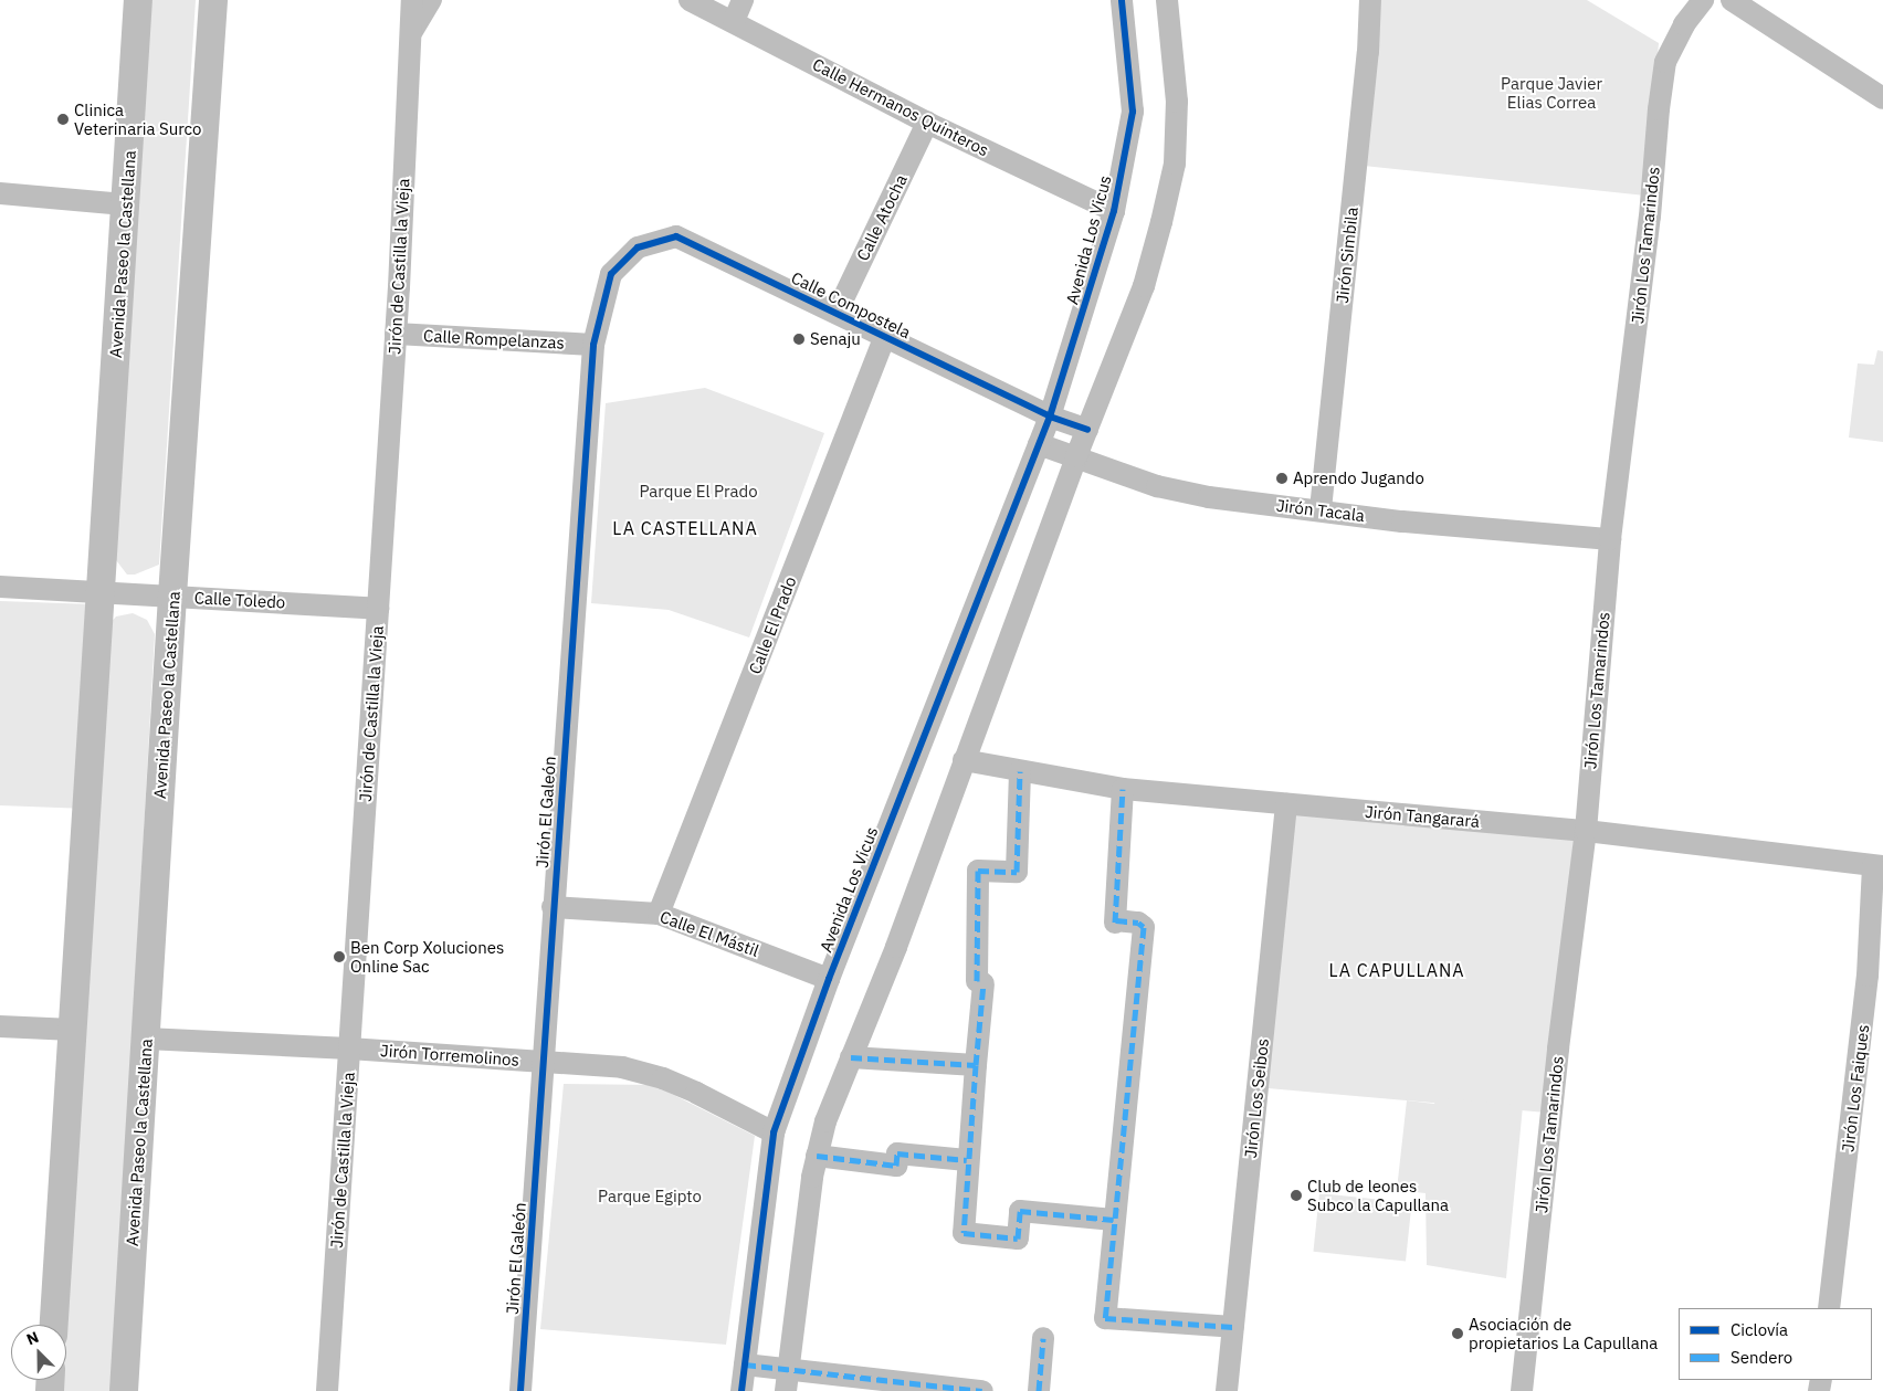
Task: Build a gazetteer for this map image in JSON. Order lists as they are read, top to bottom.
{
  "streets": {
    "main road": ["Avenida Paseo la Castellana"],
    "street": [
      "Calle Hermanos Quinteros",
      "Calle Atocha",
      "Avenida Los Vicus",
      "Jirón Los Tamarindos",
      "Jirón Simbila",
      "Jirón de Castilla la Vieja",
      "Calle Compostela",
      "Calle Rompelanzas",
      "Jirón Tacala",
      "Calle Toledo",
      "Calle El Prado",
      "Jirón El Galeón",
      "Jirón Tangarará",
      "Calle El Mástil",
      "Jirón Torremolinos",
      "Jirón Los Faiques",
      "Jirón Los Seibos"
    ]
  },
  "crossings": [
    ["Calle Hermanos Quinteros", "Calle Atocha"],
    ["Calle Hermanos Quinteros", "Avenida Los Vicus"],
    ["Calle Atocha", "Calle Compostela"],
    ["Avenida Los Vicus", "Calle Compostela"],
    ["Avenida Los Vicus", "Jirón Tacala"],
    ["Avenida Los Vicus", "Calle El Mástil"],
    ["Avenida Los Vicus", "Jirón Torremolinos"],
    ["Jirón Los Tamarindos", "Jirón Tacala"],
    ["Jirón Los Tamarindos", "Jirón Tangarará"],
    ["Avenida Paseo la Castellana", "Calle Toledo"],
    ["Avenida Paseo la Castellana", "Jirón Torremolinos"],
    ["Jirón Simbila", "Jirón Tacala"],
    ["Jirón de Castilla la Vieja", "Calle Rompelanzas"],
    ["Jirón de Castilla la Vieja", "Calle Toledo"],
    ["Jirón de Castilla la Vieja", "Jirón Torremolinos"],
    ["Calle Compostela", "Calle El Prado"],
    ["Calle Compostela", "Jirón El Galeón"],
    ["Calle Rompelanzas", "Jirón El Galeón"],
    ["Calle El Prado", "Calle El Mástil"],
    ["Jirón El Galeón", "Calle El Mástil"],
    ["Jirón El Galeón", "Jirón Torremolinos"],
    ["Jirón Tangarará", "Jirón Los Faiques"],
    ["Jirón Tangarará", "Jirón Los Seibos"]
  ],
  "districts": ["LA CASTELLANA", "LA CAPULLANA"],
  "parks": ["Parque Javier Elias Correa", "Parque El Prado", "Parque Egipto"],
  "places": [
    "Clinica Veterinaria Surco",
    "Senaju",
    "Aprendo Jugando",
    "Ben Corp Xoluciones Online Sac",
    "Club de leones Subco la Capullana",
    "Asociación de propietarios La Capullana"
  ],
  "legend": ["Ciclovía", "Sendero"],
  "north": "top left"
}
